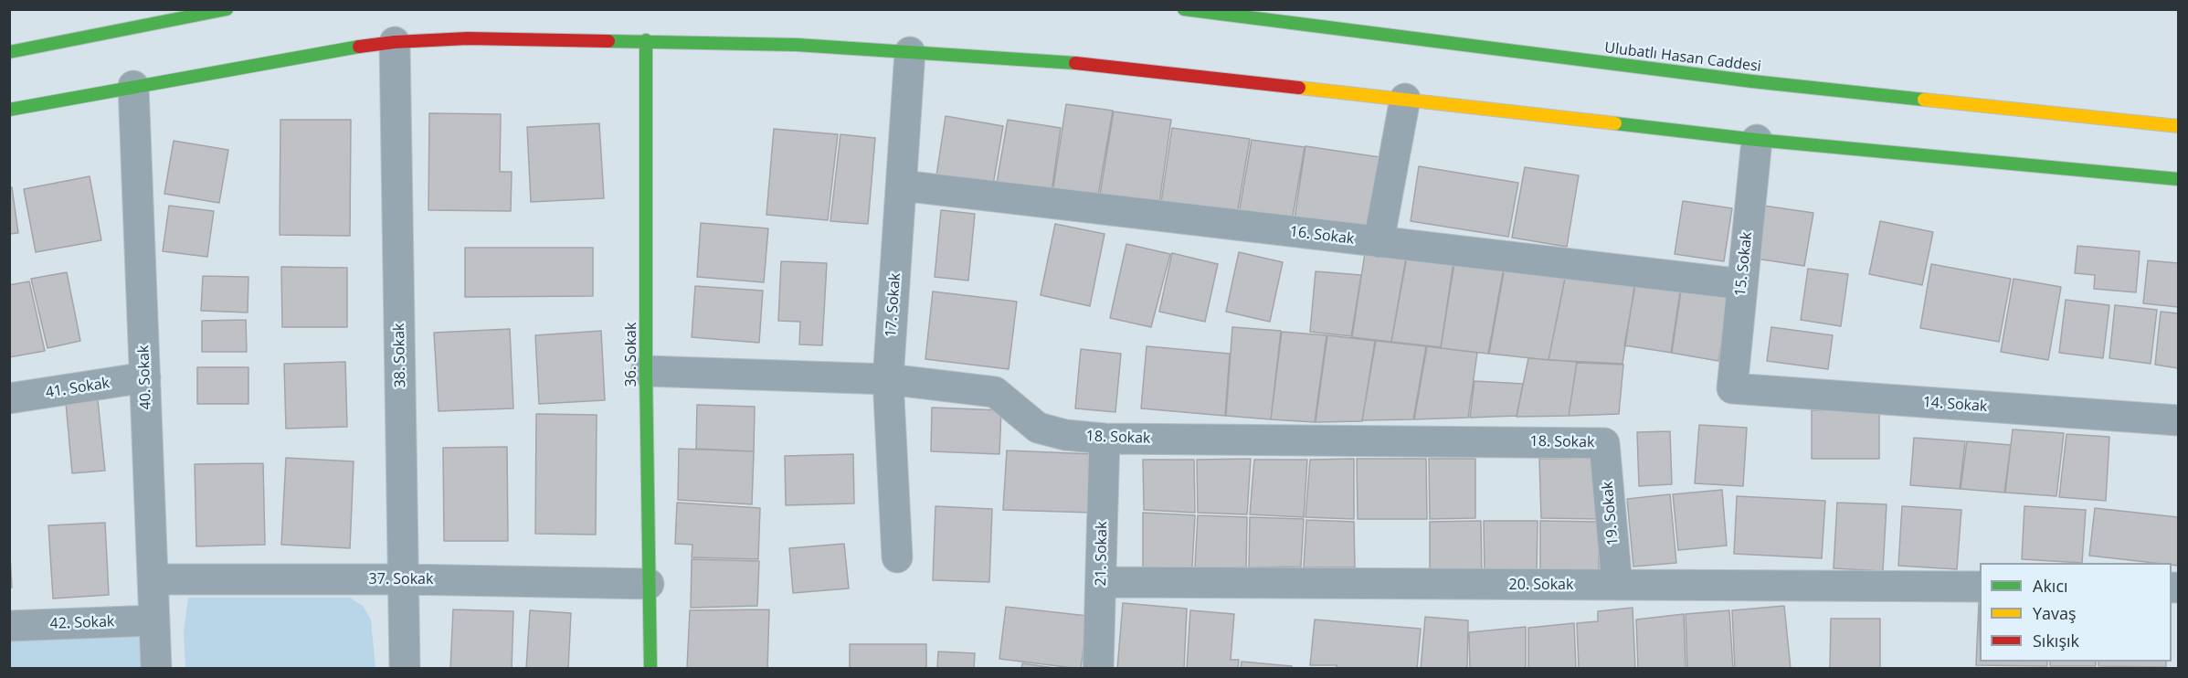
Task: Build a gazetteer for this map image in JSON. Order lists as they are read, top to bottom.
{
  "streets": {
    "main road": ["Ulubatlı Hasan Caddesi", "36. Sokak"],
    "street": [
      "16. Sokak",
      "15. Sokak",
      "17. Sokak",
      "38. Sokak",
      "40. Sokak",
      "41. Sokak",
      "14. Sokak",
      "18. Sokak",
      "19. Sokak",
      "21. Sokak",
      "37. Sokak",
      "20. Sokak",
      "42. Sokak"
    ]
  },
  "crossings": [
    ["16. Sokak", "15. Sokak"],
    ["16. Sokak", "17. Sokak"],
    ["15. Sokak", "14. Sokak"],
    ["17. Sokak", "18. Sokak"],
    ["36. Sokak", "18. Sokak"],
    ["36. Sokak", "37. Sokak"],
    ["38. Sokak", "37. Sokak"],
    ["40. Sokak", "41. Sokak"],
    ["40. Sokak", "37. Sokak"],
    ["40. Sokak", "42. Sokak"],
    ["18. Sokak", "19. Sokak"],
    ["18. Sokak", "21. Sokak"],
    ["19. Sokak", "20. Sokak"],
    ["21. Sokak", "20. Sokak"]
  ],
  "legend": ["Akıcı", "Yavaş", "Sıkışık"]
}
